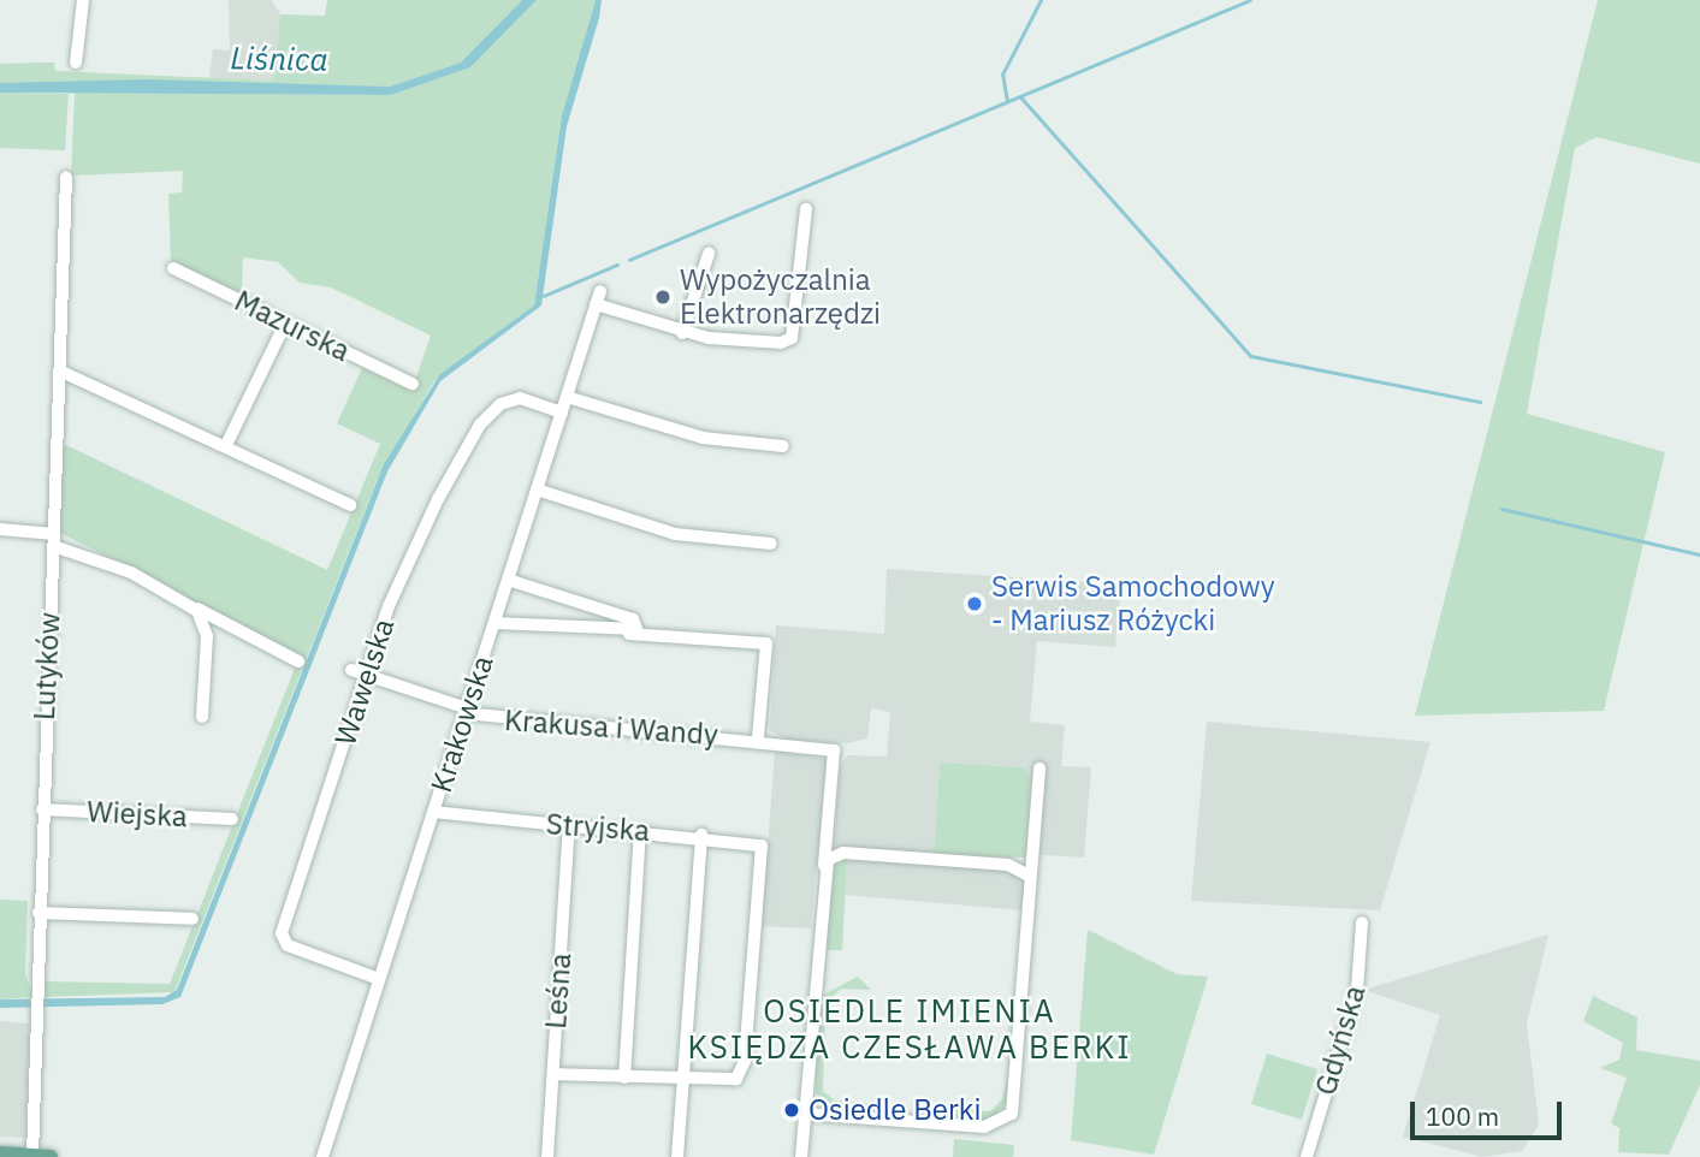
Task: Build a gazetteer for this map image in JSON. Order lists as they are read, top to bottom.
{
  "streets": {
    "street": [
      "Mazurska",
      "Lutyków",
      "Wawelska",
      "Krakowska",
      "Krakusa i Wandy",
      "Wiejska",
      "Stryjska",
      "Leśna",
      "Gdyńska"
    ]
  },
  "crossings": [
    ["Lutyków", "Wiejska"],
    ["Wawelska", "Krakowska"],
    ["Wawelska", "Krakusa i Wandy"],
    ["Krakowska", "Krakusa i Wandy"],
    ["Krakowska", "Stryjska"],
    ["Stryjska", "Leśna"]
  ],
  "districts": ["OSIEDLE IMIENIA KSIĘDZA CZESŁAWA BERKI"],
  "water": ["Liśnica"],
  "places": ["Wypożyczalnia Elektronarzędzi", "Serwis Samochodowy - Mariusz Różycki", "Osiedle Berki"],
  "scale_bar": "100 m"
}
